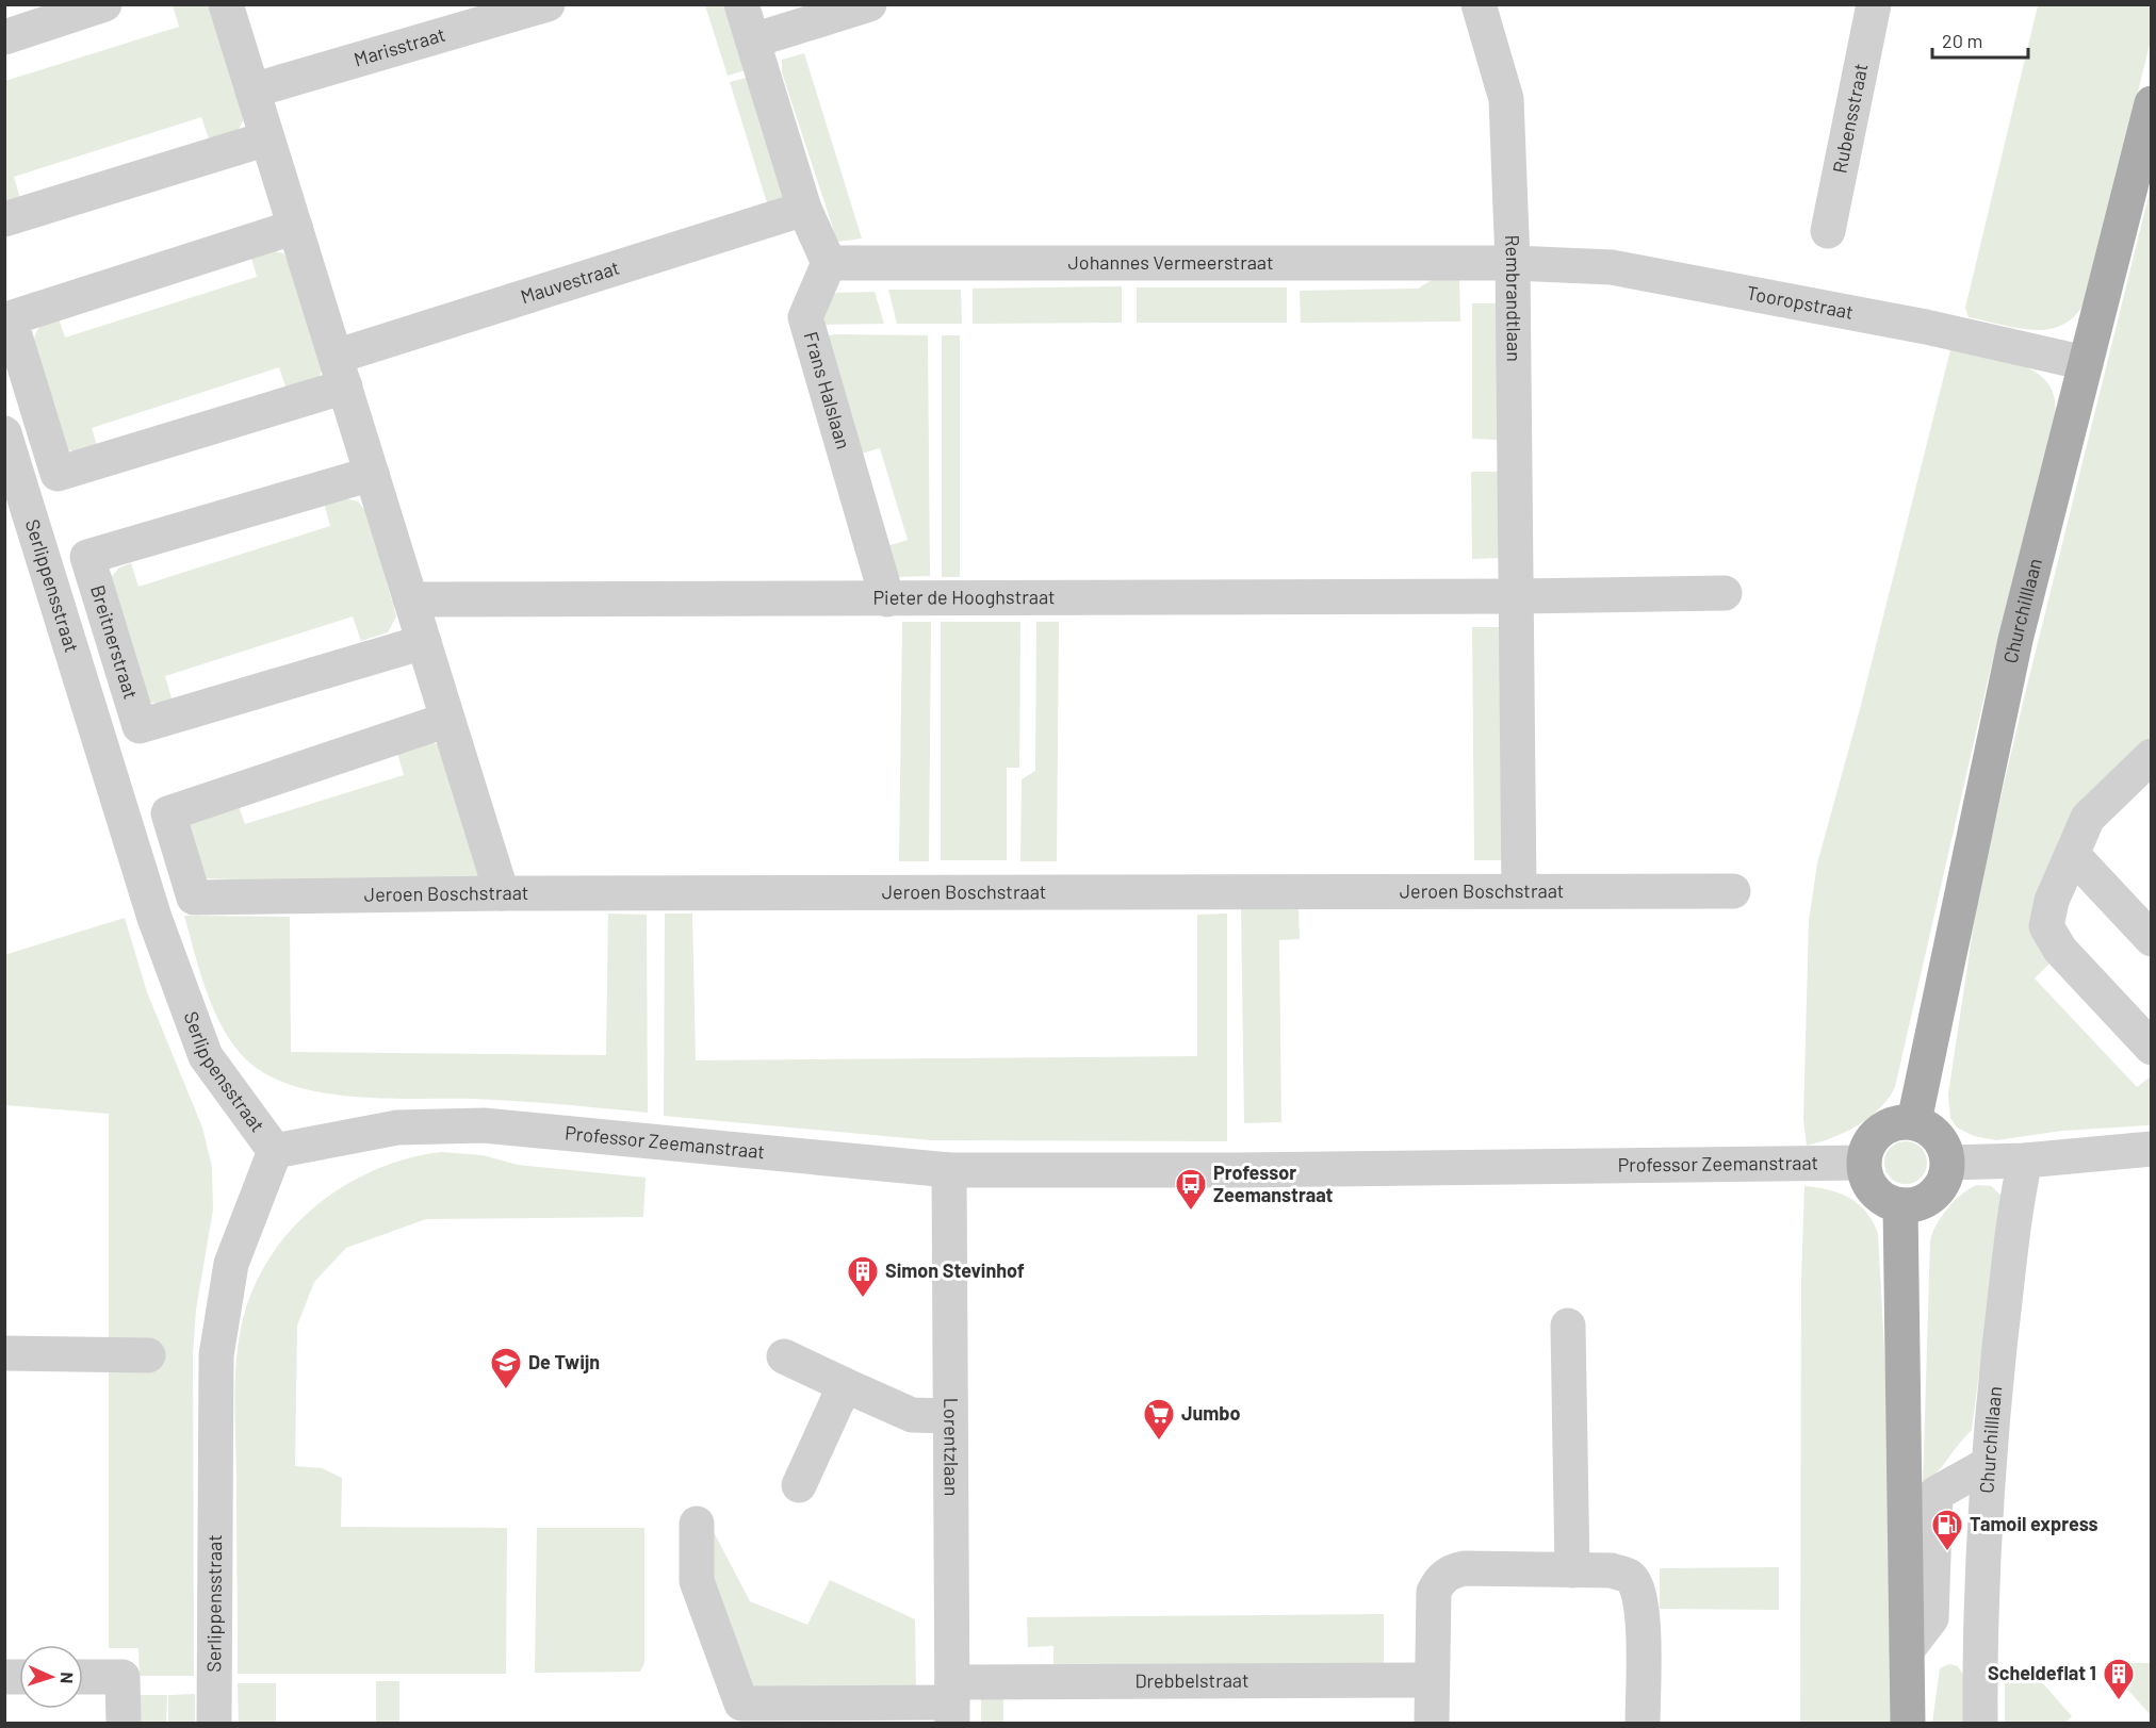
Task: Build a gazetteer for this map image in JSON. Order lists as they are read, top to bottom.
{
  "streets": {
    "main road": ["Churchilllaan"],
    "street": [
      "Marisstraat",
      "Rubensstraat",
      "Johannes Vermeerstraat",
      "Mauvestraat",
      "Rembrandtlaan",
      "Tooropstraat",
      "Frans Halslaan",
      "Serlippensstraat",
      "Pieter de Hooghstraat",
      "Breitnerstraat",
      "Jeroen Boschstraat",
      "Professor Zeemanstraat",
      "Lorentzlaan",
      "Drebbelstraat"
    ]
  },
  "crossings": [
    ["Johannes Vermeerstraat", "Rembrandtlaan"],
    ["Johannes Vermeerstraat", "Tooropstraat"],
    ["Johannes Vermeerstraat", "Frans Halslaan"],
    ["Rembrandtlaan", "Tooropstraat"],
    ["Rembrandtlaan", "Pieter de Hooghstraat"],
    ["Rembrandtlaan", "Jeroen Boschstraat"],
    ["Tooropstraat", "Churchilllaan"],
    ["Frans Halslaan", "Pieter de Hooghstraat"],
    ["Serlippensstraat", "Professor Zeemanstraat"],
    ["Churchilllaan", "Professor Zeemanstraat"],
    ["Professor Zeemanstraat", "Lorentzlaan"],
    ["Lorentzlaan", "Drebbelstraat"]
  ],
  "places": {
    "bus stop": ["Professor Zeemanstraat"],
    "building": ["Simon Stevinhof", "Scheldeflat 1"],
    "school or university": ["De Twijn"],
    "supermarket": ["Jumbo"],
    "fuel station": ["Tamoil express"]
  },
  "scale_bar": "20 m",
  "north": "right"
}
